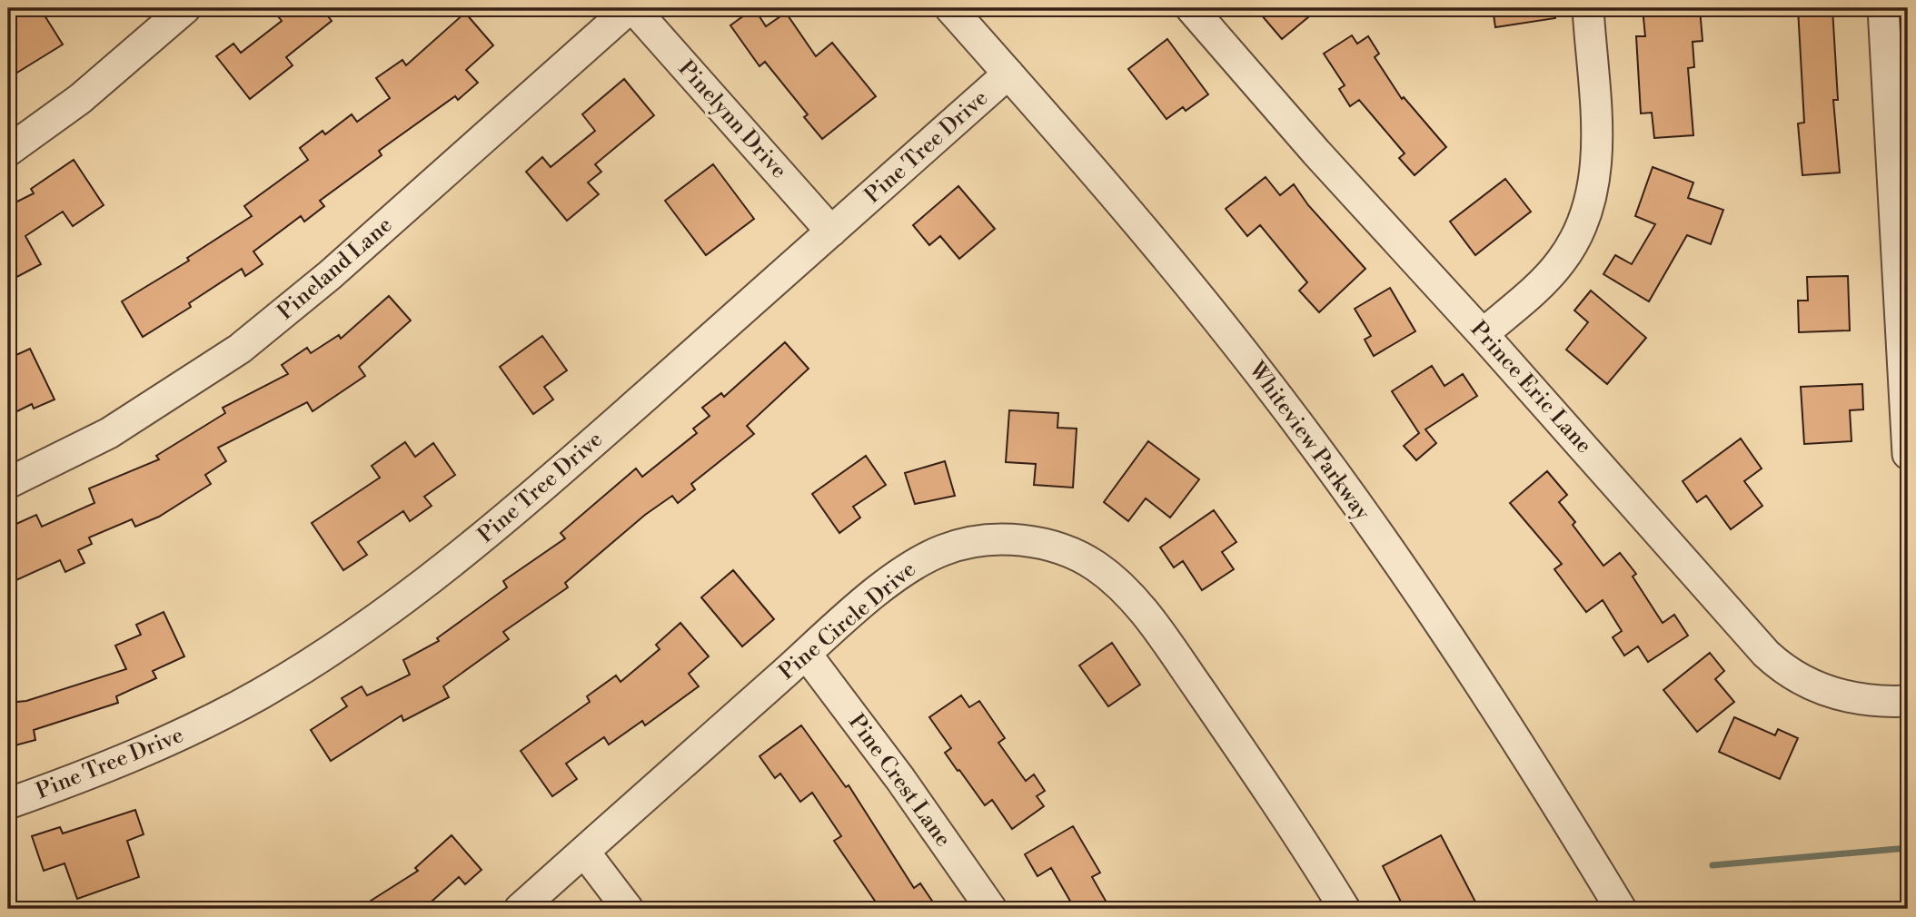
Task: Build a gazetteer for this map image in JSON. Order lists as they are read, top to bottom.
{
  "streets": {
    "street": [
      "Pinelynn Drive",
      "Pine Tree Drive",
      "Pineland Lane",
      "Prince Eric Lane",
      "Whiteview Parkway",
      "Pine Circle Drive",
      "Pine Crest Lane"
    ]
  },
  "crossings": [
    ["Pinelynn Drive", "Pine Tree Drive"],
    ["Pinelynn Drive", "Pineland Lane"],
    ["Pine Tree Drive", "Whiteview Parkway"],
    ["Pine Circle Drive", "Pine Crest Lane"]
  ]
}
